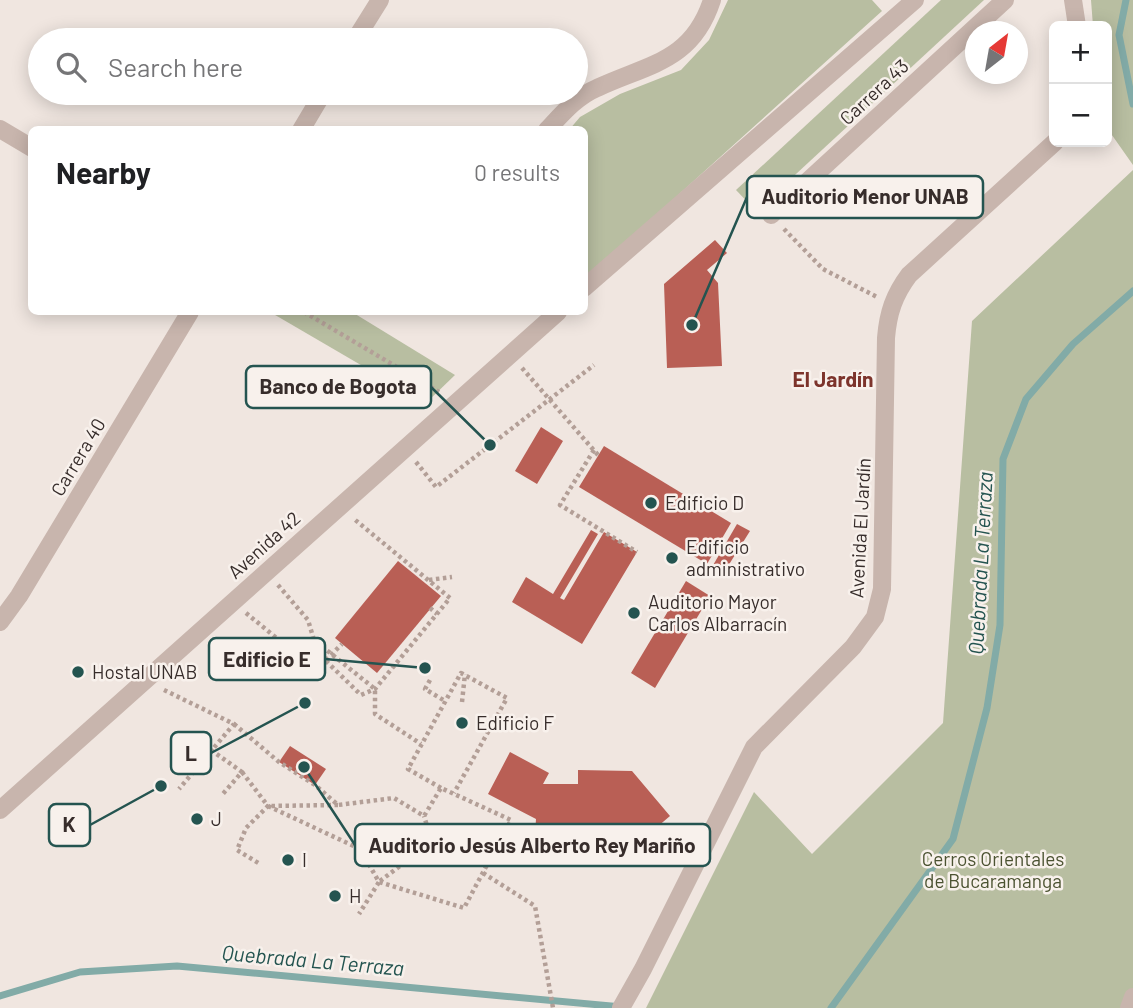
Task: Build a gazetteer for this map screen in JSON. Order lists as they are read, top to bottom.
{
  "streets": {
    "street": [
      "Carrera 43",
      "Carrera 40",
      "Avenida El Jardín",
      "Avenida 42"
    ]
  },
  "districts": ["El Jardín"],
  "water": ["Quebrada La Terraza"],
  "parks": ["Cerros Orientales de Bucaramanga"],
  "places": [
    "Auditorio Menor UNAB",
    "Banco de Bogota",
    "Edificio D",
    "Edificio administrativo",
    "Auditorio Mayor Carlos Albarracín",
    "Edificio E",
    "Hostal UNAB",
    "L",
    "Edificio F",
    "Auditorio Jesús Alberto Rey Mariño",
    "K",
    "J",
    "I",
    "H"
  ],
  "north": "top right",
  "page": {
    "map_buttons": ["+", "−"],
    "search": "Search here",
    "heading": ["Nearby", "0 results"]
  }
}
